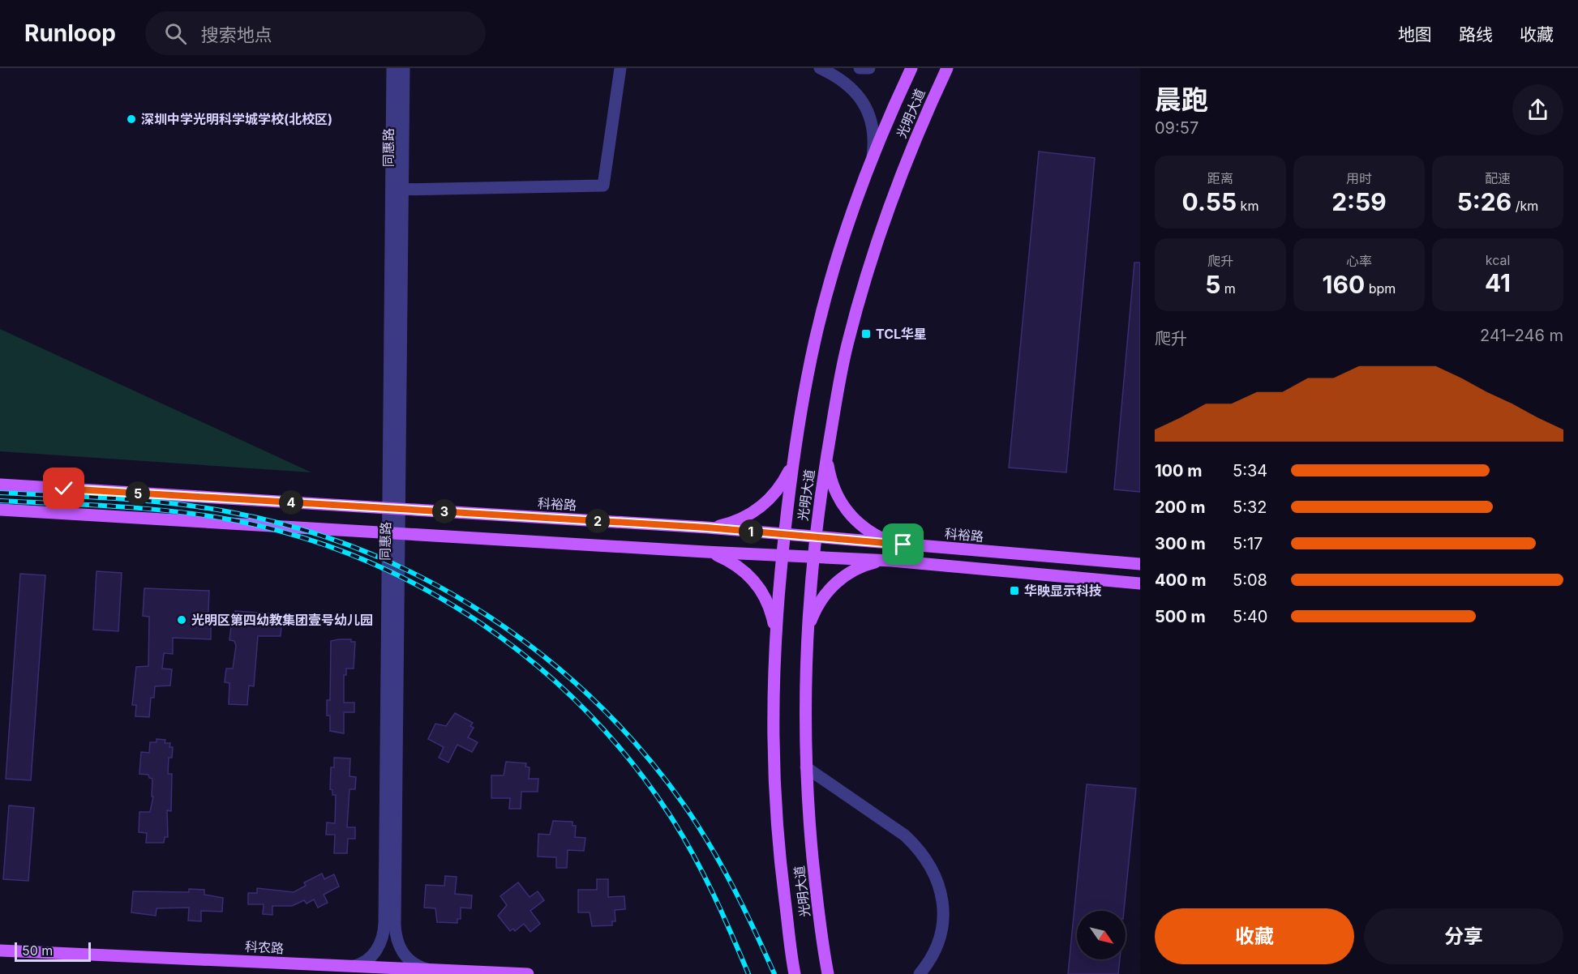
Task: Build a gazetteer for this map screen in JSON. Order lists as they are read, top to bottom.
{
  "streets": {
    "main road": ["光明大道", "科裕路", "科农路"],
    "street": ["同惠路"]
  },
  "crossings": [
    ["光明大道", "科裕路"],
    ["同惠路", "科裕路"],
    ["同惠路", "科农路"]
  ],
  "places": {
    "other": ["深圳中学光明科学城学校(北校区)", "光明区第四幼教集团壹号幼儿园"],
    "transit": ["TCL华星", "华映显示科技"]
  },
  "scale_bar": "50 m",
  "north": "bottom right",
  "page": {
    "header": "Runloop",
    "search": "搜索地点",
    "nav": ["地图", "路线", "收藏"],
    "heading": ["晨跑", "09:57"],
    "stats": [
      ["距离", "0.55 km"],
      ["用时", "2:59"],
      ["配速", "5:26 /km"],
      ["爬升", "5 m"],
      ["心率", "160 bpm"],
      ["kcal", "41"]
    ],
    "chart": ["爬升", "241–246 m"],
    "list": [
      {
        "name": "100 m",
        "note": "5:34"
      },
      {
        "name": "200 m",
        "note": "5:32"
      },
      {
        "name": "300 m",
        "note": "5:17"
      },
      {
        "name": "400 m",
        "note": "5:08"
      },
      {
        "name": "500 m",
        "note": "5:40"
      }
    ],
    "pins": [
      "5",
      "4",
      "3",
      "2",
      "1"
    ],
    "buttons": ["收藏", "分享"],
    "scale": "50 m"
  }
}
